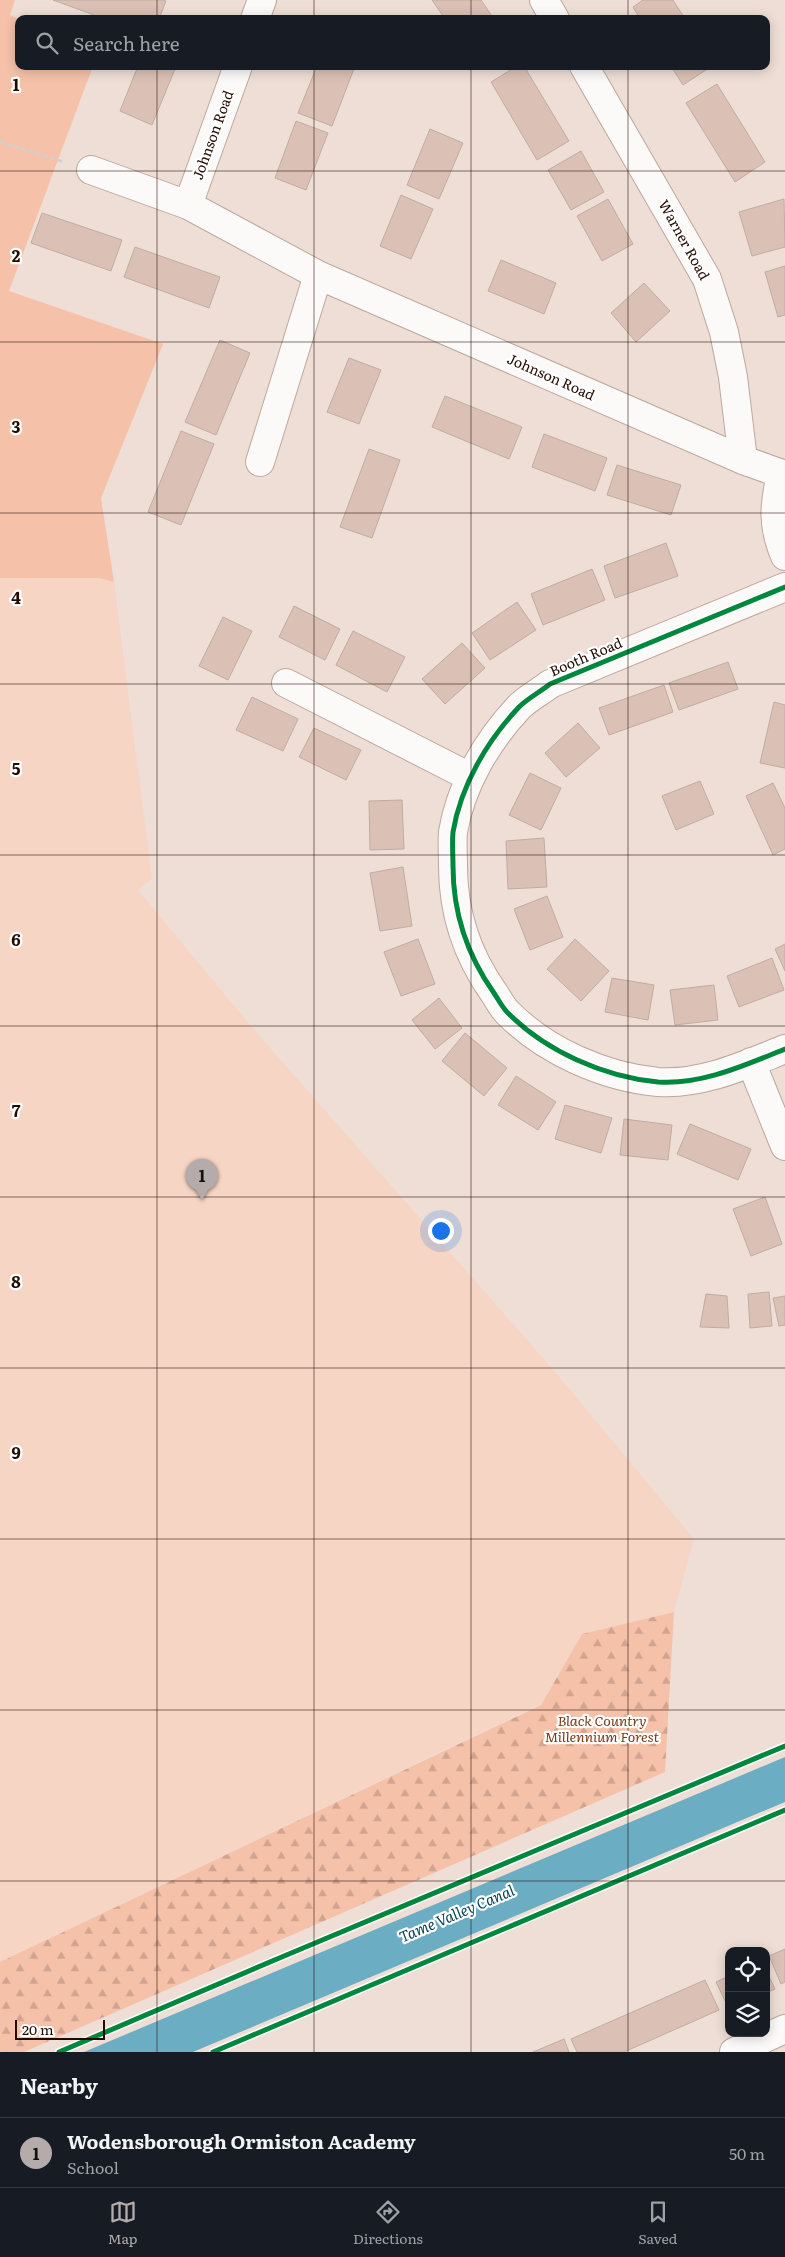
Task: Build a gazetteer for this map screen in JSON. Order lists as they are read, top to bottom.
{
  "streets": {
    "street": ["Johnson Road", "Warner Road", "Booth Road"]
  },
  "crossings": [
    ["Johnson Road", "Warner Road"]
  ],
  "water": ["Tame Valley Canal"],
  "parks": ["Black Country Millennium Forest"],
  "scale_bar": "20 m",
  "page": {
    "search": "Search here",
    "pins": "1",
    "scale": "20 m",
    "heading": "Nearby",
    "list": [
      {
        "mark": "1",
        "name": "Wodensborough Ormiston Academy",
        "note": "School",
        "value": "50 m"
      }
    ],
    "nav": ["Map", "Directions", "Saved"]
  },
  "grid": {
    "rows": [
      "1",
      "2",
      "3",
      "4",
      "5",
      "6",
      "7",
      "8",
      "9"
    ]
  }
}
